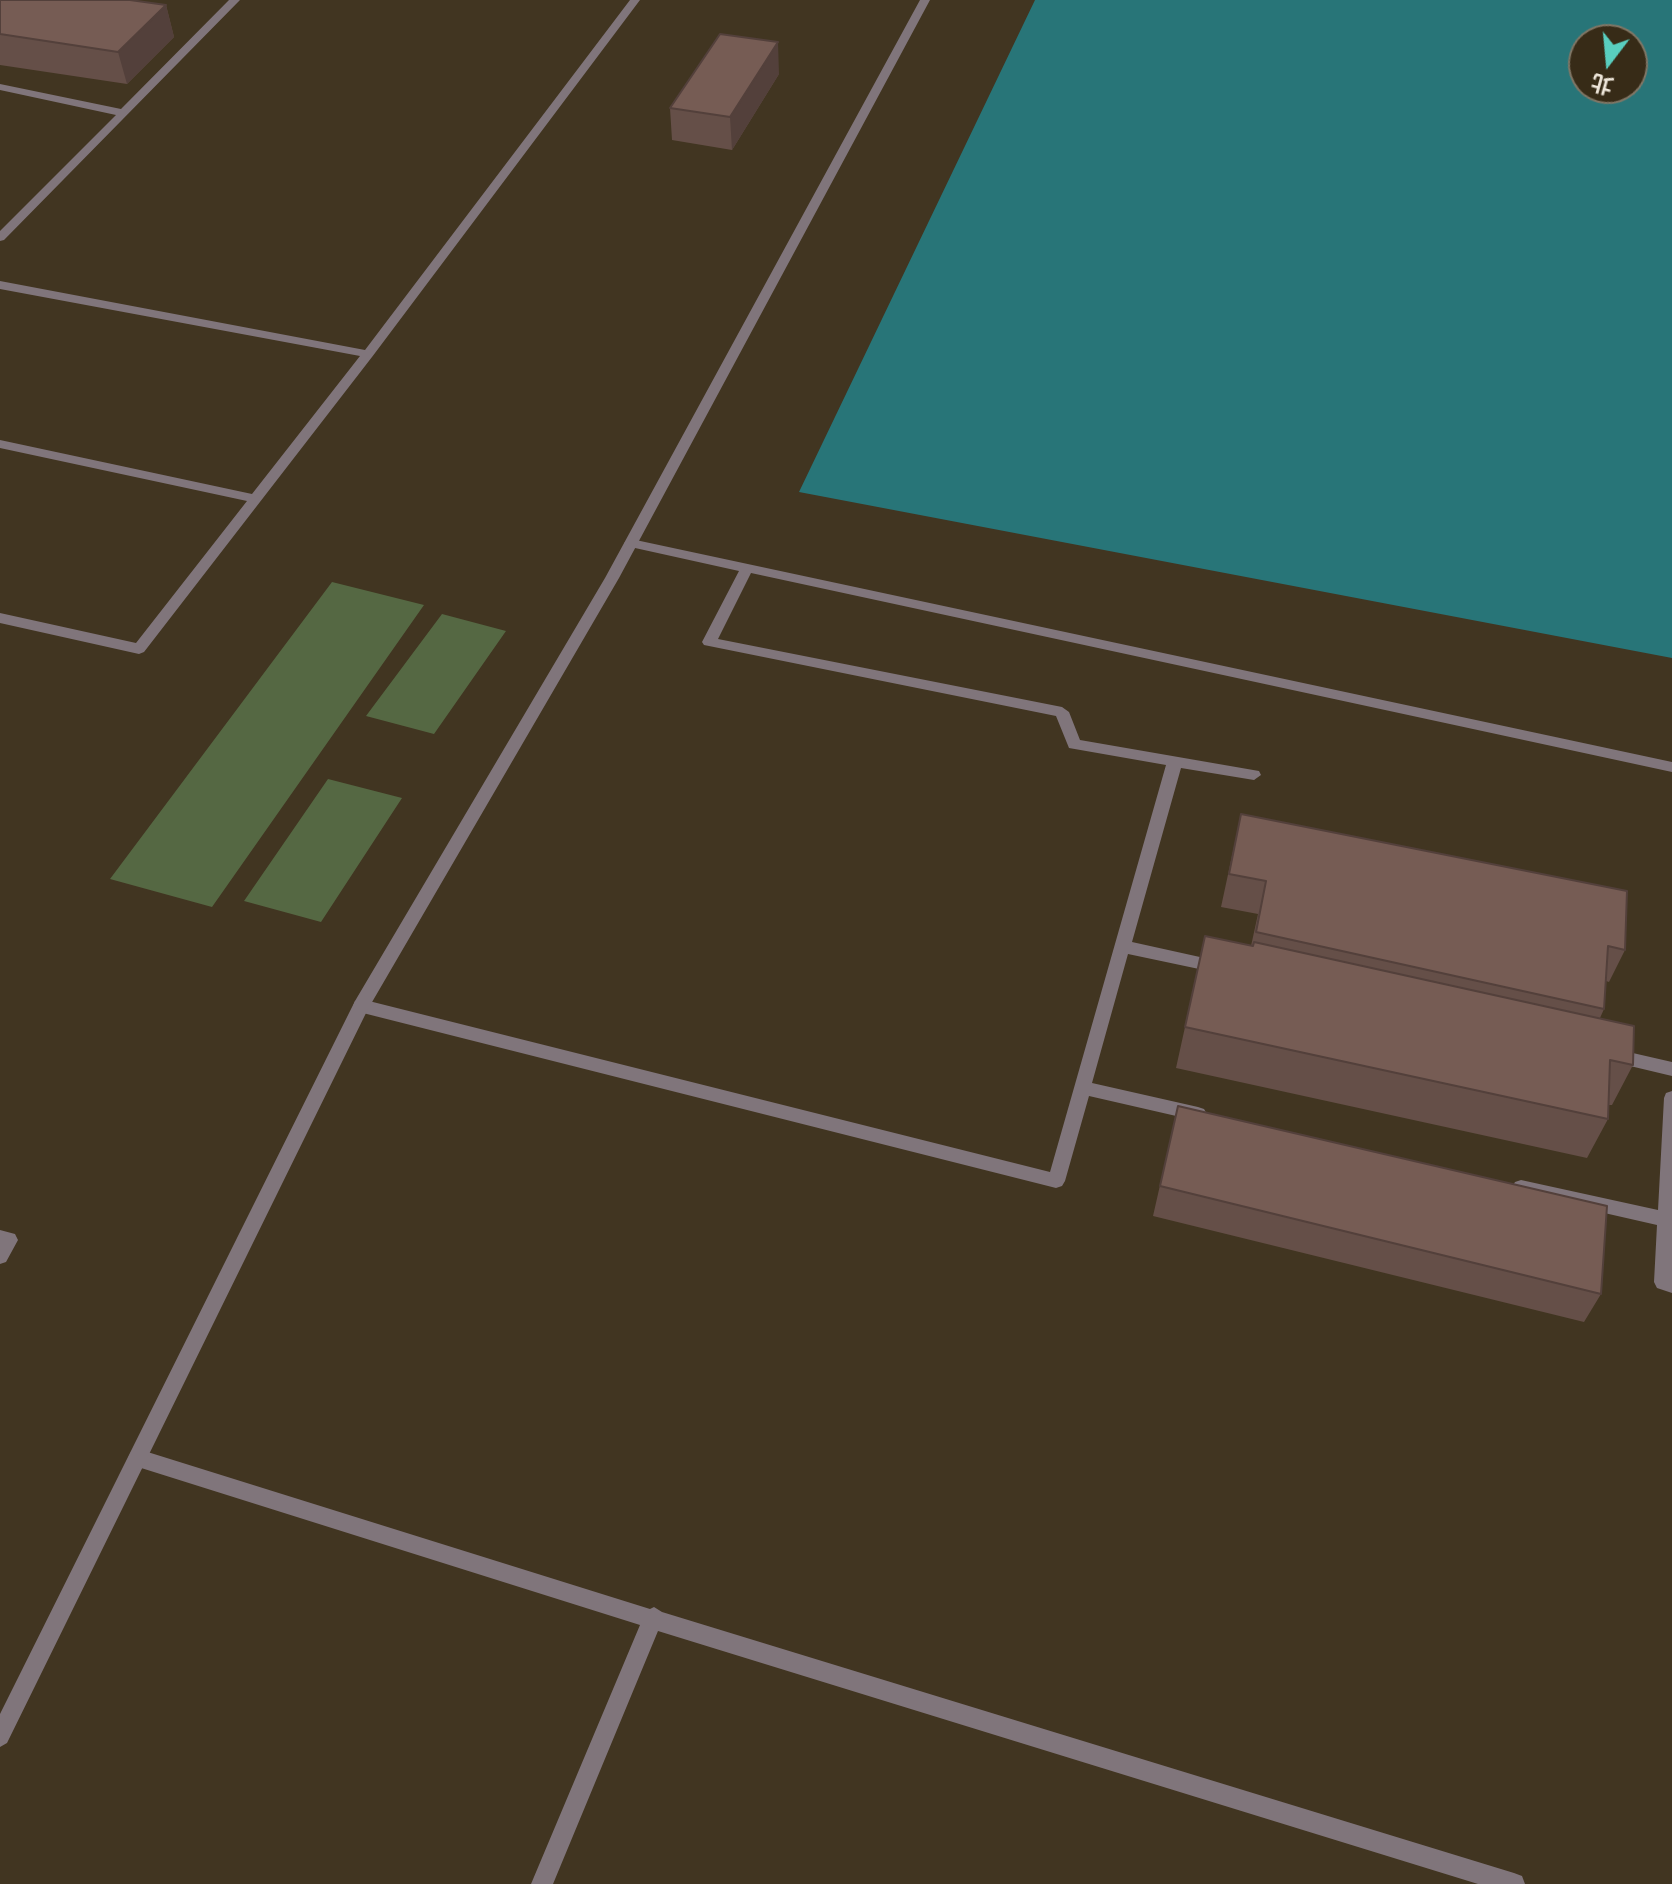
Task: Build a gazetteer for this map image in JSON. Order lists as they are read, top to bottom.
{
  "north": "bottom"
}
